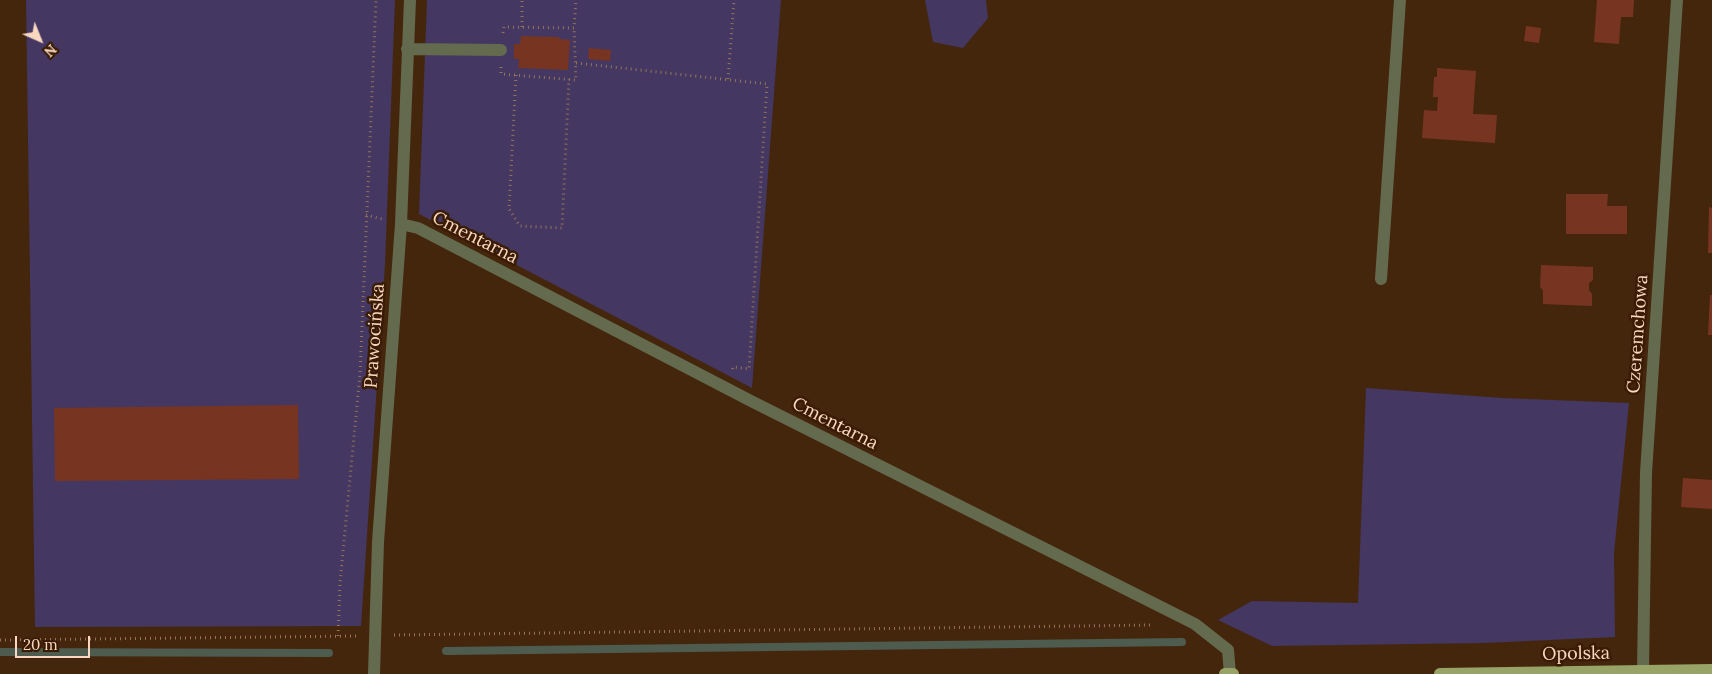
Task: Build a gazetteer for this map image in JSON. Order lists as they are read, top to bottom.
{
  "streets": {
    "main road": ["Opolska"],
    "street": ["Cmentarna", "Czeremchowa", "Prawocińska"]
  },
  "crossings": [
    ["Cmentarna", "Prawocińska"],
    ["Czeremchowa", "Opolska"]
  ],
  "scale_bar": "20 m",
  "north": "bottom right"
}
